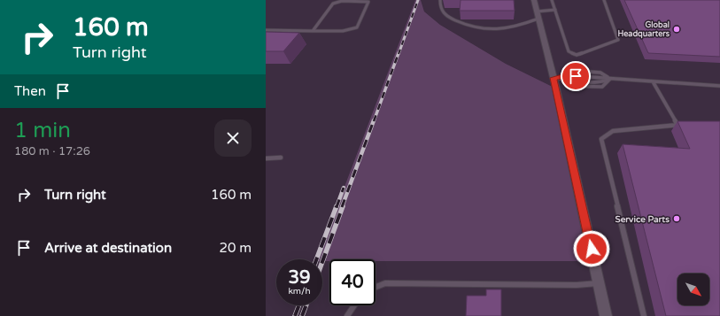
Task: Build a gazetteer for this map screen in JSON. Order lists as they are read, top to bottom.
{
  "places": ["Global Headquarters", "Service Parts"],
  "north": "bottom right",
  "page": {
    "turn": ["160 m", "Turn right"],
    "then": "Then",
    "heading": ["1 min", "180 m · 17:26"],
    "list": [
      {
        "name": "Turn right",
        "value": "160 m"
      },
      {
        "name": "Arrive at destination",
        "value": "20 m"
      }
    ],
    "speed": "39 km/h",
    "limit": "40"
  }
}
